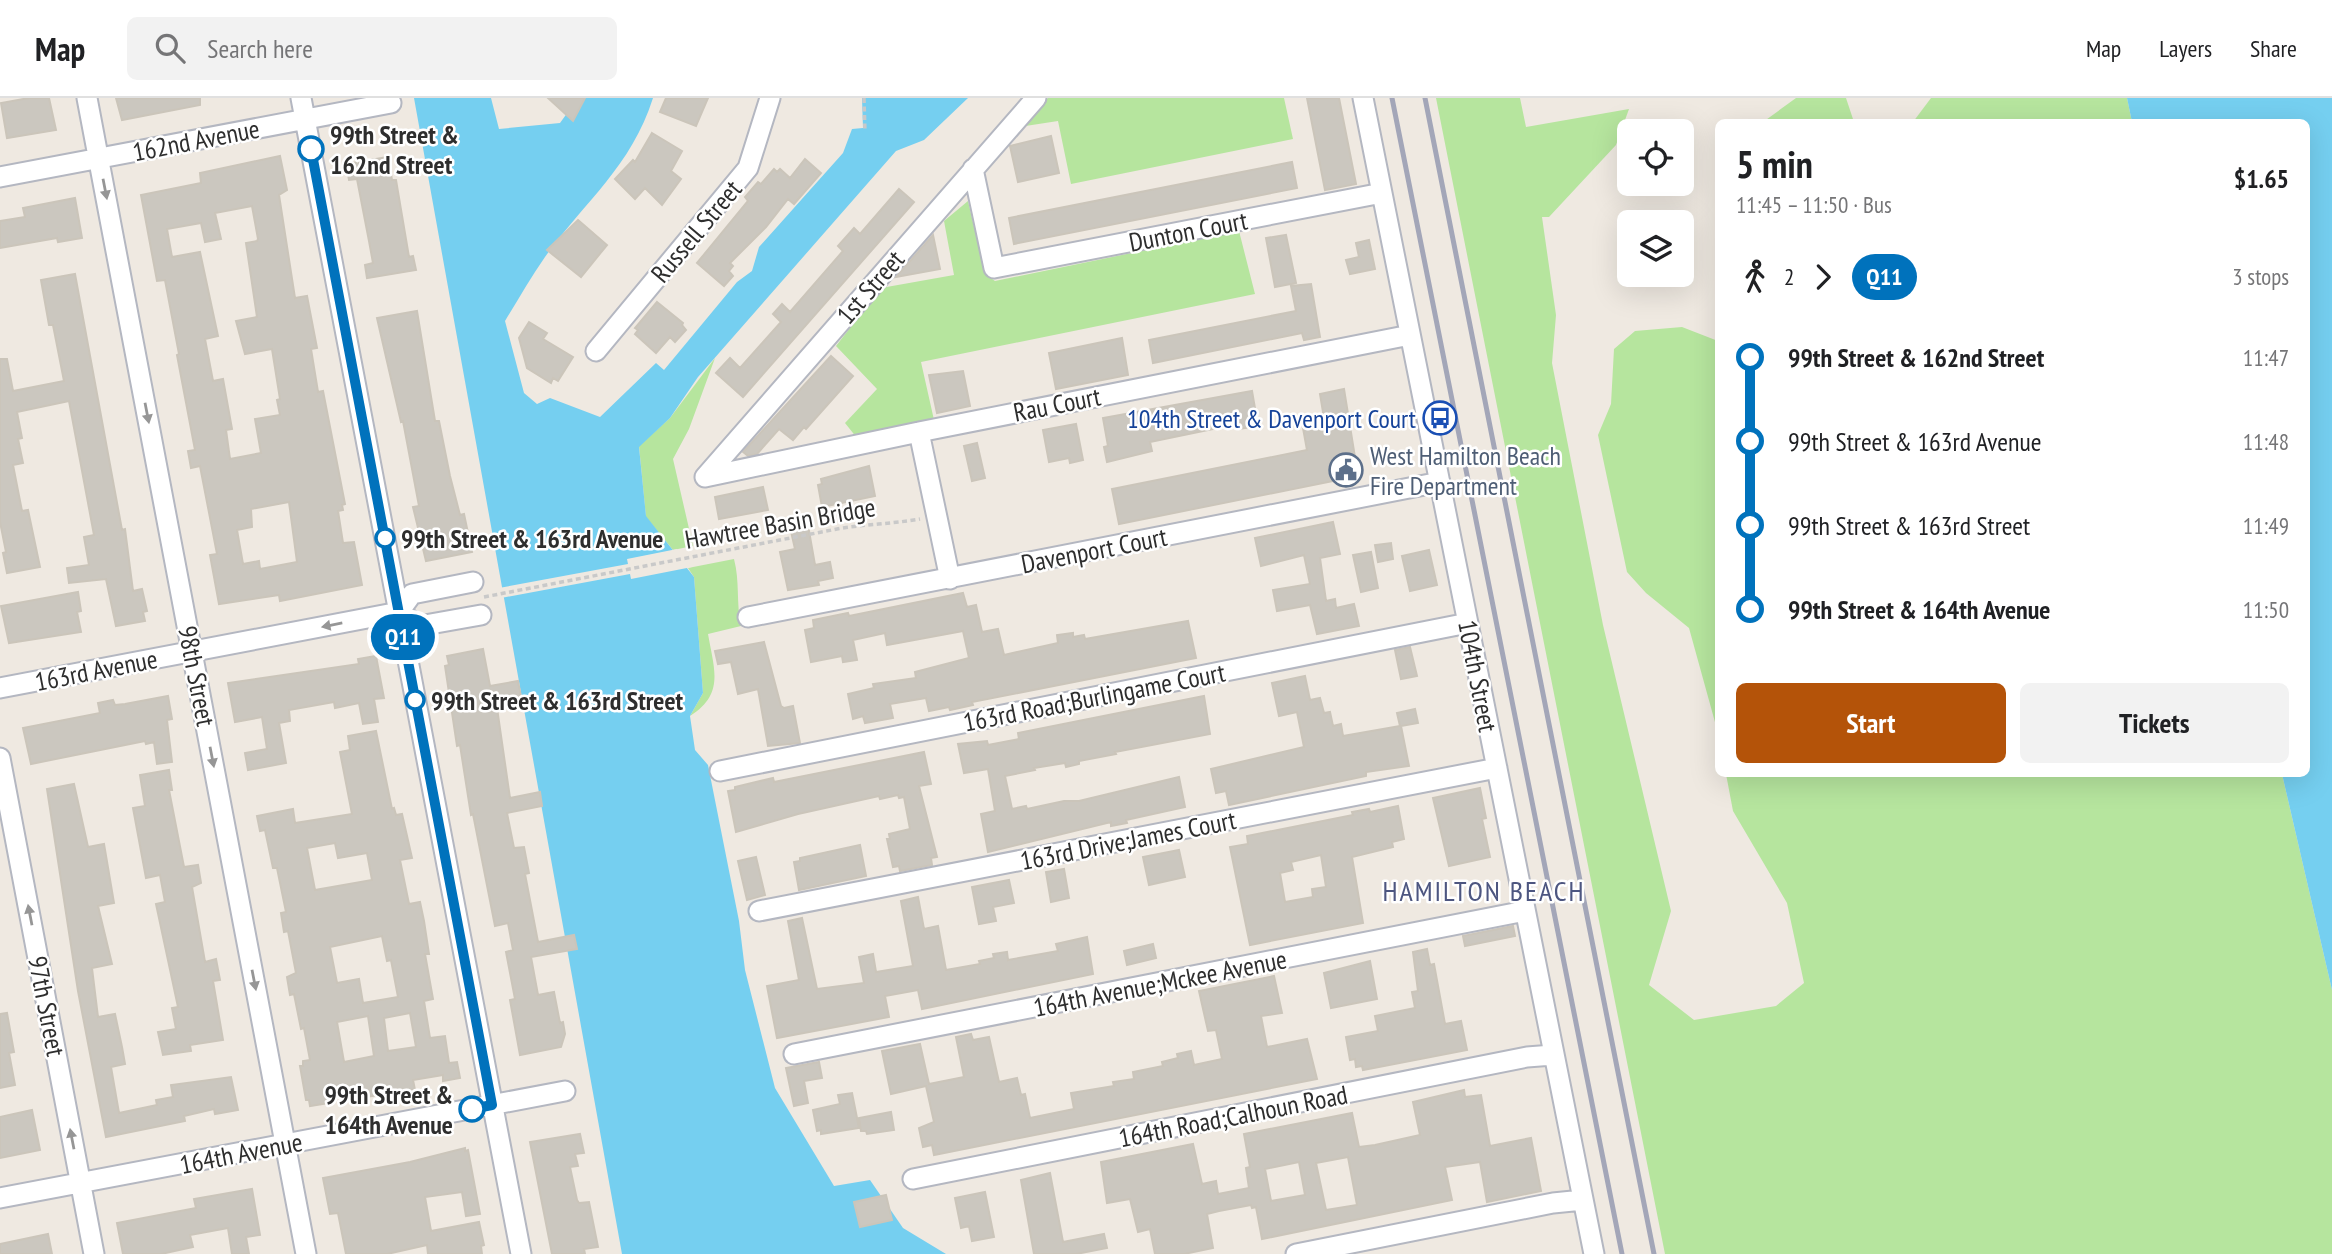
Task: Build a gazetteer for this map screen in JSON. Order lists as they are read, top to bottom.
{
  "streets": {
    "street": [
      "162nd Avenue",
      "Russell Street",
      "Dunton Court",
      "1st Street",
      "Rau Court",
      "Davenport Court",
      "163rd Avenue",
      "98th Street",
      "104th Street",
      "163rd Road;Burlingame Court",
      "163rd Drive;James Court",
      "164th Avenue;Mckee Avenue",
      "97th Street",
      "164th Road;Calhoun Road",
      "164th Avenue"
    ],
    "path": ["Hawtree Basin Bridge"]
  },
  "crossings": [
    ["162nd Avenue", "98th Street"],
    ["Dunton Court", "1st Street"],
    ["Dunton Court", "104th Street"],
    ["1st Street", "Rau Court"],
    ["Rau Court", "104th Street"],
    ["Hawtree Basin Bridge", "163rd Avenue"],
    ["Davenport Court", "104th Street"],
    ["163rd Avenue", "98th Street"],
    ["98th Street", "164th Avenue"],
    ["104th Street", "163rd Road;Burlingame Court"],
    ["104th Street", "163rd Drive;James Court"],
    ["104th Street", "164th Avenue;Mckee Avenue"],
    ["104th Street", "164th Road;Calhoun Road"],
    ["97th Street", "164th Avenue"]
  ],
  "one_way": ["163rd Avenue", "98th Street", "97th Street"],
  "districts": ["HAMILTON BEACH"],
  "places": {
    "other": [
      "99th Street & 162nd Street",
      "99th Street & 163rd Avenue",
      "99th Street & 163rd Street",
      "99th Street & 164th Avenue"
    ],
    "bus stop": ["104th Street & Davenport Court"],
    "public building": ["West Hamilton Beach Fire Department"]
  },
  "lines": ["bus line Q11"],
  "page": {
    "header": "Map",
    "search": "Search here",
    "nav": ["Map", "Layers", "Share"],
    "on_map": "Q11",
    "heading": ["5 min", "11:45 – 11:50 · Bus", "$1.65"],
    "legs": ["2", "Q11", "3 stops"],
    "list": [
      {
        "name": "99th Street & 162nd Street",
        "value": "11:47"
      },
      {
        "name": "99th Street & 163rd Avenue",
        "value": "11:48"
      },
      {
        "name": "99th Street & 163rd Street",
        "value": "11:49"
      },
      {
        "name": "99th Street & 164th Avenue",
        "value": "11:50"
      }
    ],
    "buttons": ["Start", "Tickets"]
  }
}
